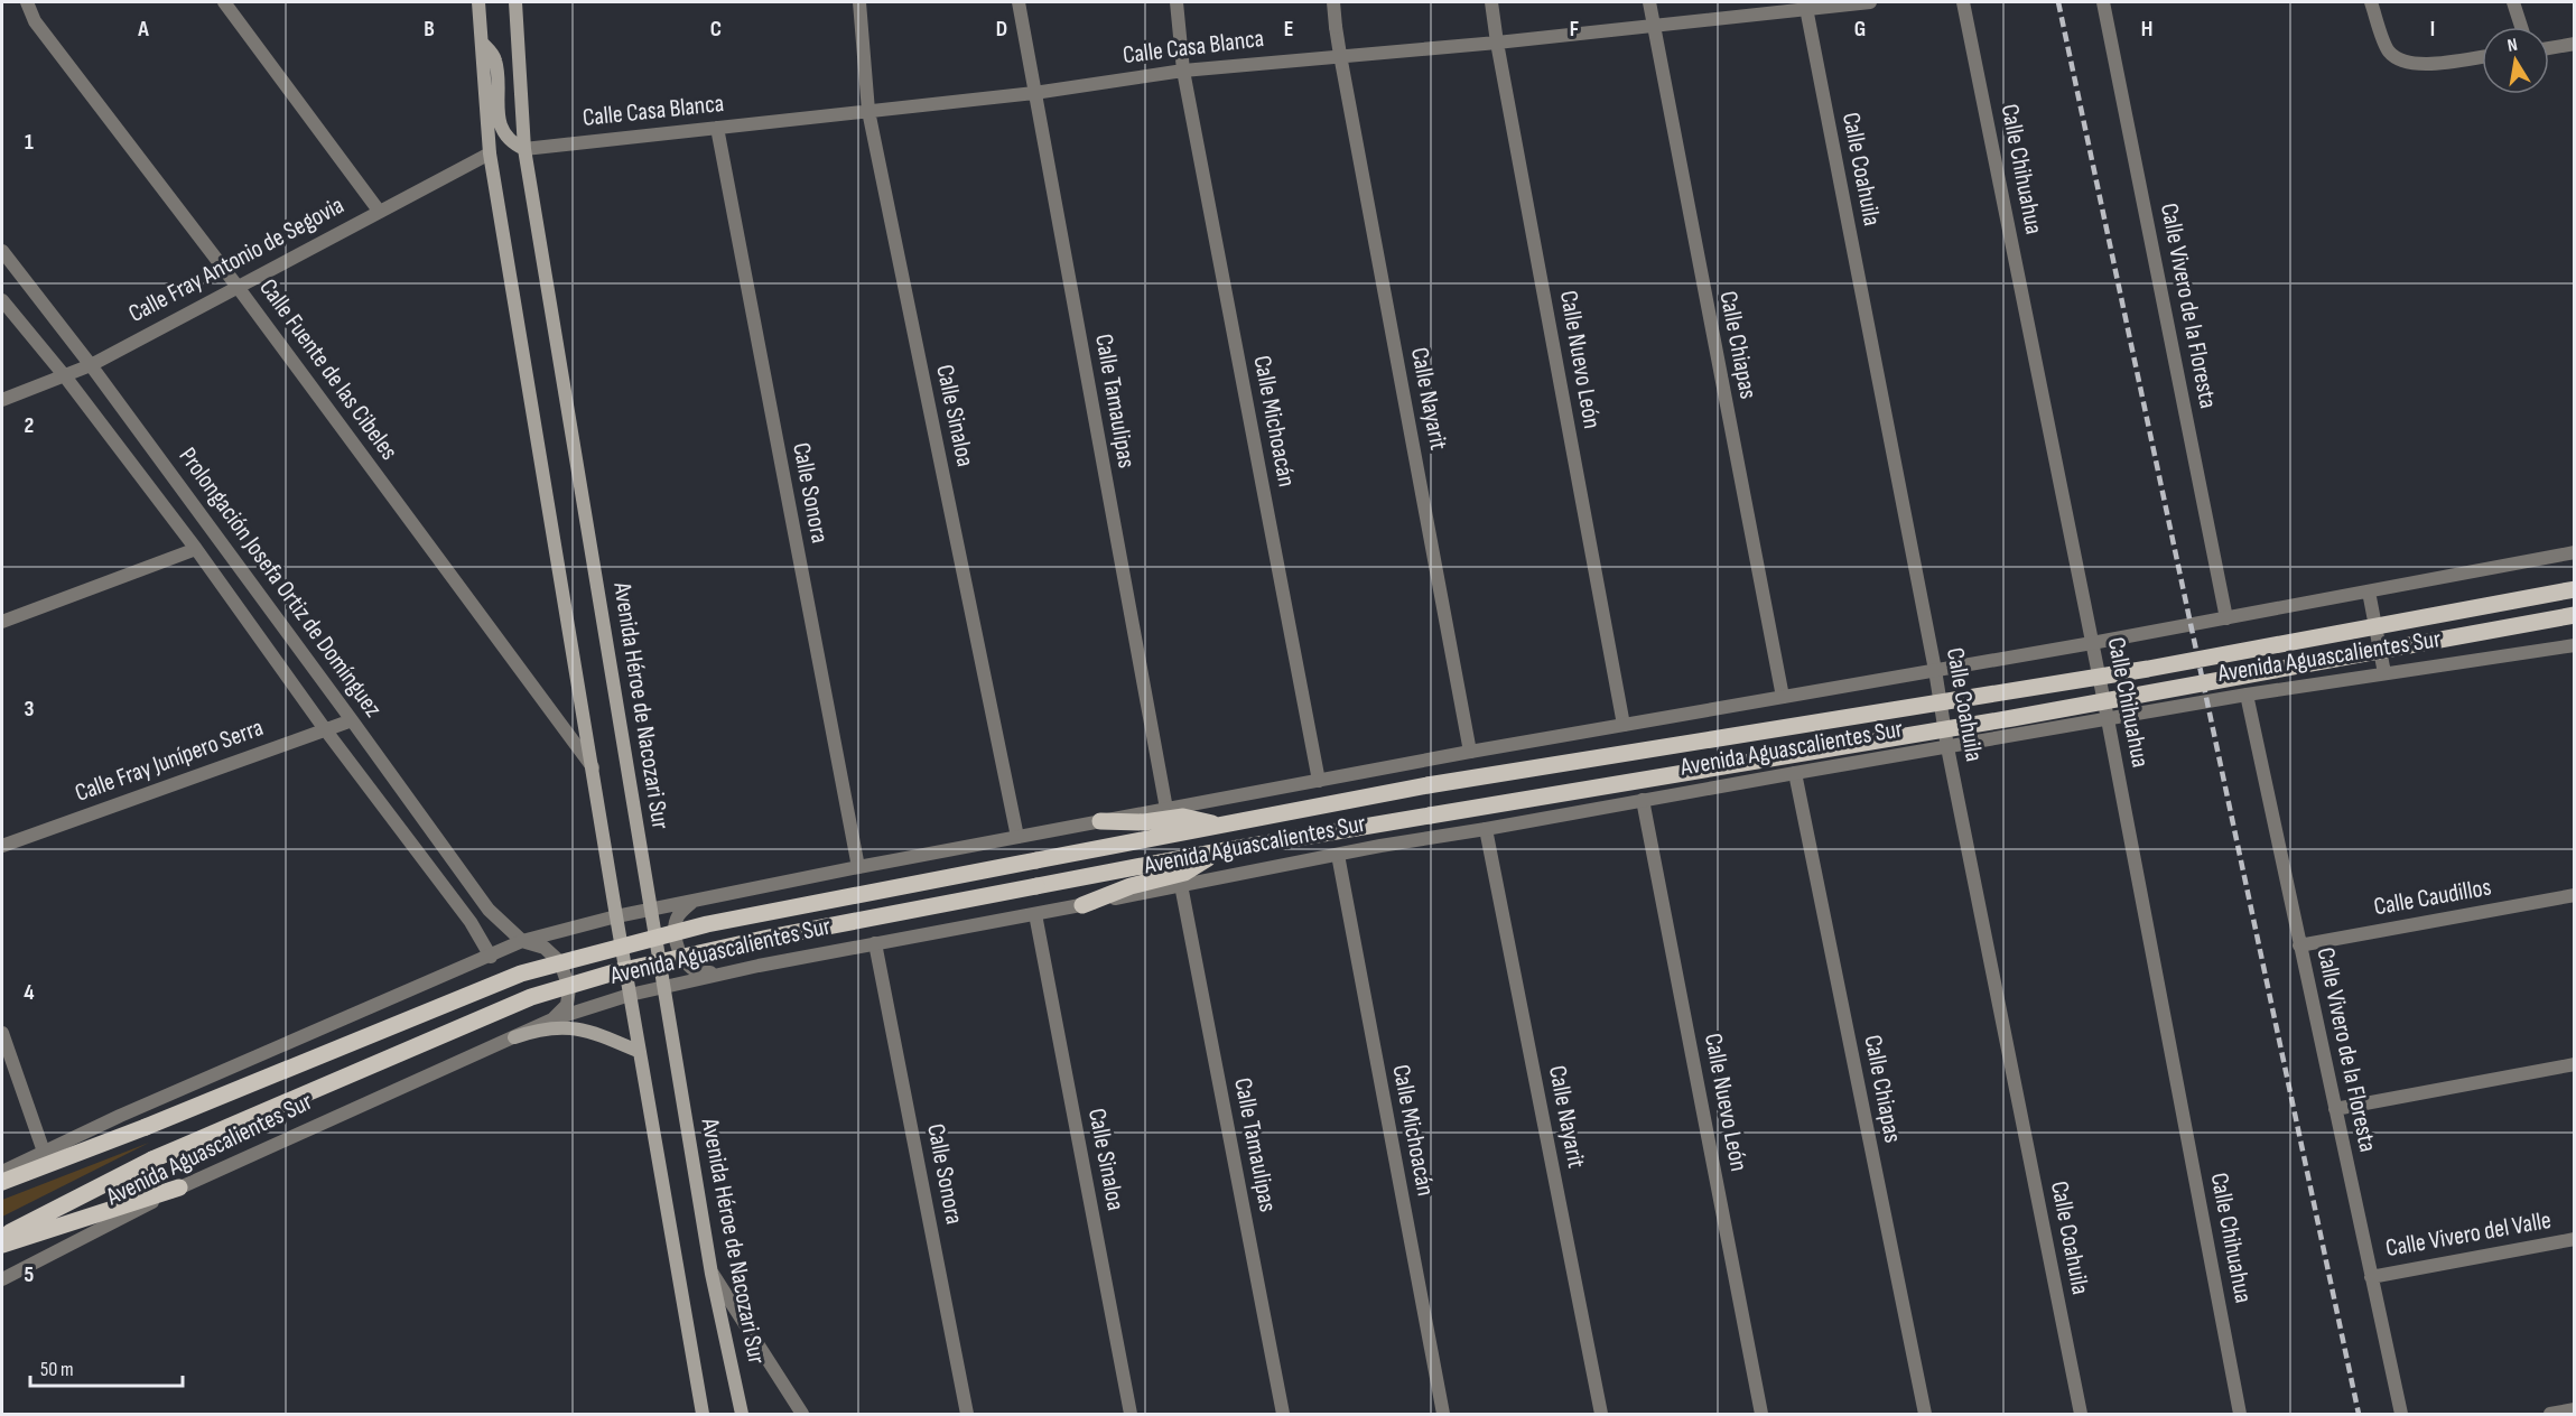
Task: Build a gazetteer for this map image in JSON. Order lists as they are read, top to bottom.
{
  "streets": {
    "main road": ["Avenida Aguascalientes Sur", "Avenida Héroe de Nacozari Sur"],
    "street": [
      "Calle Casa Blanca",
      "Calle Coahuila",
      "Calle Chihuahua",
      "Calle Fray Antonio de Segovia",
      "Calle Vivero de la Floresta",
      "Calle Chiapas",
      "Calle Nuevo León",
      "Calle Fuente de las Cibeles",
      "Calle Nayarit",
      "Calle Tamaulipas",
      "Calle Sinaloa",
      "Calle Michoacán",
      "Calle Sonora",
      "Prolongación Josefa Ortiz de Domínguez",
      "Calle Fray Junípero Serra",
      "Calle Caudillos",
      "Calle Vivero del Valle"
    ]
  },
  "crossings": [
    ["Calle Casa Blanca", "Calle Coahuila"],
    ["Calle Casa Blanca", "Calle Chiapas"],
    ["Calle Casa Blanca", "Calle Nuevo León"],
    ["Calle Casa Blanca", "Calle Nayarit"],
    ["Calle Casa Blanca", "Calle Tamaulipas"],
    ["Calle Casa Blanca", "Calle Sinaloa"],
    ["Calle Casa Blanca", "Calle Michoacán"],
    ["Calle Casa Blanca", "Calle Sonora"],
    ["Calle Casa Blanca", "Avenida Héroe de Nacozari Sur"],
    ["Calle Coahuila", "Avenida Aguascalientes Sur"],
    ["Calle Chihuahua", "Avenida Aguascalientes Sur"],
    ["Calle Fray Antonio de Segovia", "Calle Fuente de las Cibeles"],
    ["Calle Fray Antonio de Segovia", "Prolongación Josefa Ortiz de Domínguez"],
    ["Calle Vivero de la Floresta", "Avenida Aguascalientes Sur"],
    ["Calle Vivero de la Floresta", "Calle Caudillos"],
    ["Calle Vivero de la Floresta", "Calle Vivero del Valle"],
    ["Calle Chiapas", "Avenida Aguascalientes Sur"],
    ["Calle Nuevo León", "Avenida Aguascalientes Sur"],
    ["Calle Nayarit", "Avenida Aguascalientes Sur"],
    ["Calle Tamaulipas", "Avenida Aguascalientes Sur"],
    ["Calle Sinaloa", "Avenida Aguascalientes Sur"],
    ["Calle Michoacán", "Avenida Aguascalientes Sur"],
    ["Calle Sonora", "Avenida Aguascalientes Sur"],
    ["Prolongación Josefa Ortiz de Domínguez", "Avenida Aguascalientes Sur"],
    ["Prolongación Josefa Ortiz de Domínguez", "Calle Fray Junípero Serra"],
    ["Avenida Aguascalientes Sur", "Avenida Héroe de Nacozari Sur"]
  ],
  "scale_bar": "50 m",
  "north": "top",
  "grid": {
    "columns": [
      "A",
      "B",
      "C",
      "D",
      "E",
      "F",
      "G",
      "H",
      "I"
    ],
    "rows": [
      "1",
      "2",
      "3",
      "4",
      "5"
    ]
  }
}
